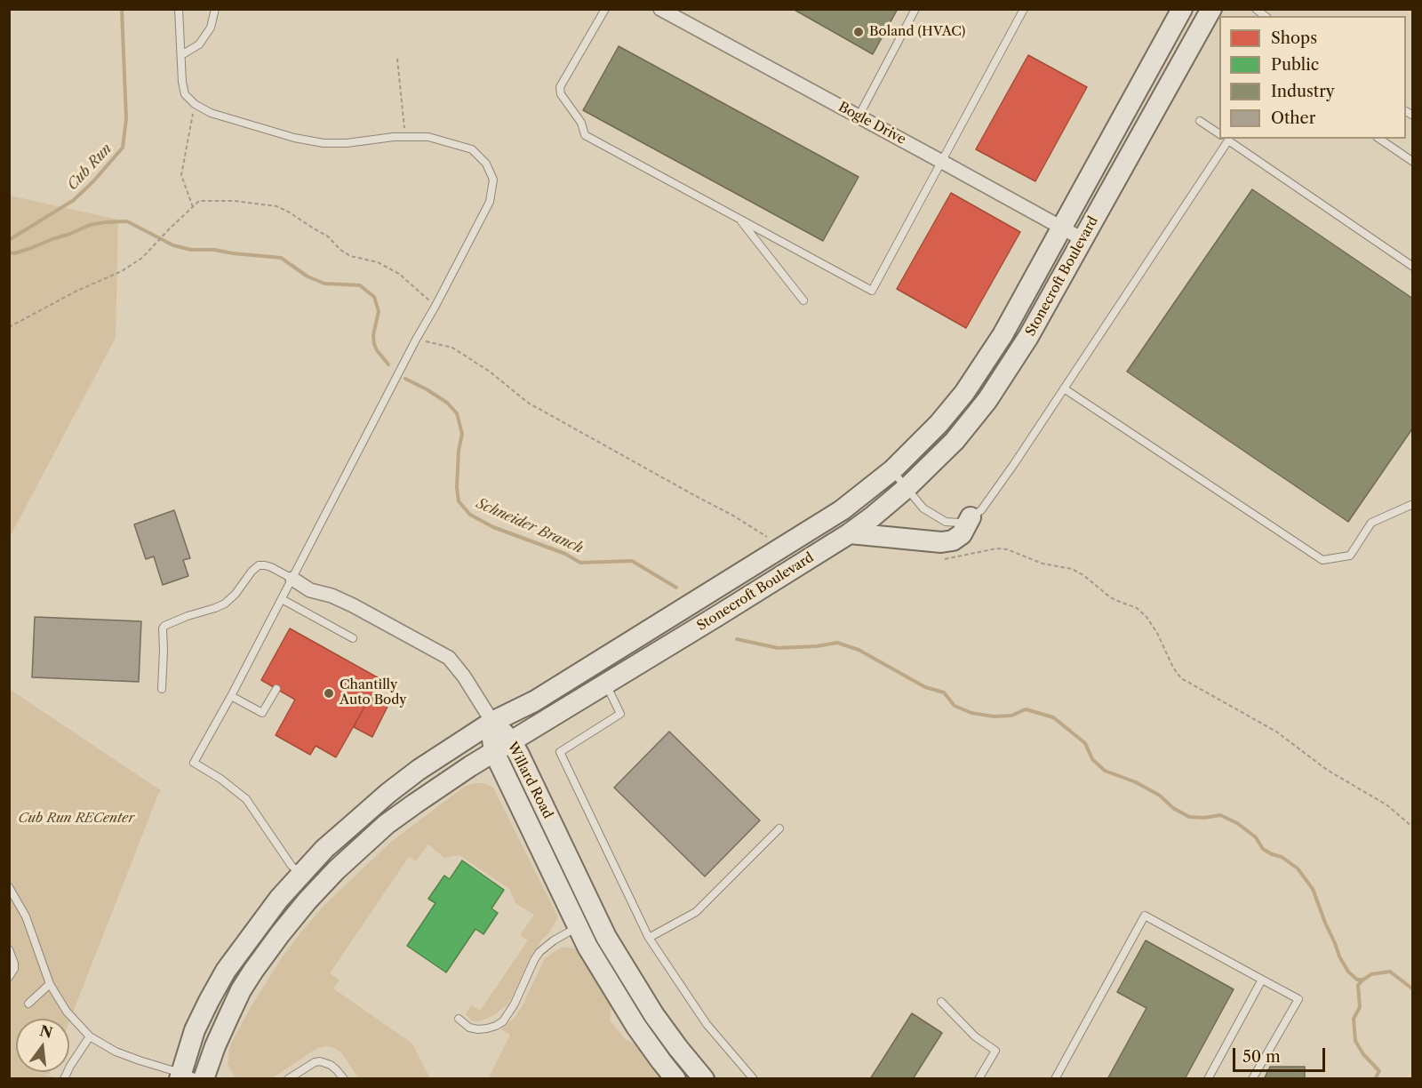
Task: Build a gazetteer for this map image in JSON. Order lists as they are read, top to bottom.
{
  "streets": {
    "main road": ["Stonecroft Boulevard", "Willard Road"],
    "street": ["Bogle Drive"]
  },
  "crossings": [
    ["Bogle Drive", "Stonecroft Boulevard"],
    ["Stonecroft Boulevard", "Willard Road"]
  ],
  "water": ["Cub Run", "Schneider Branch"],
  "parks": ["Cub Run RECenter"],
  "places": ["Boland (HVAC)", "Chantilly Auto Body"],
  "legend": [
    "Shops",
    "Public",
    "Industry",
    "Other"
  ],
  "scale_bar": "50 m",
  "north": "top"
}
